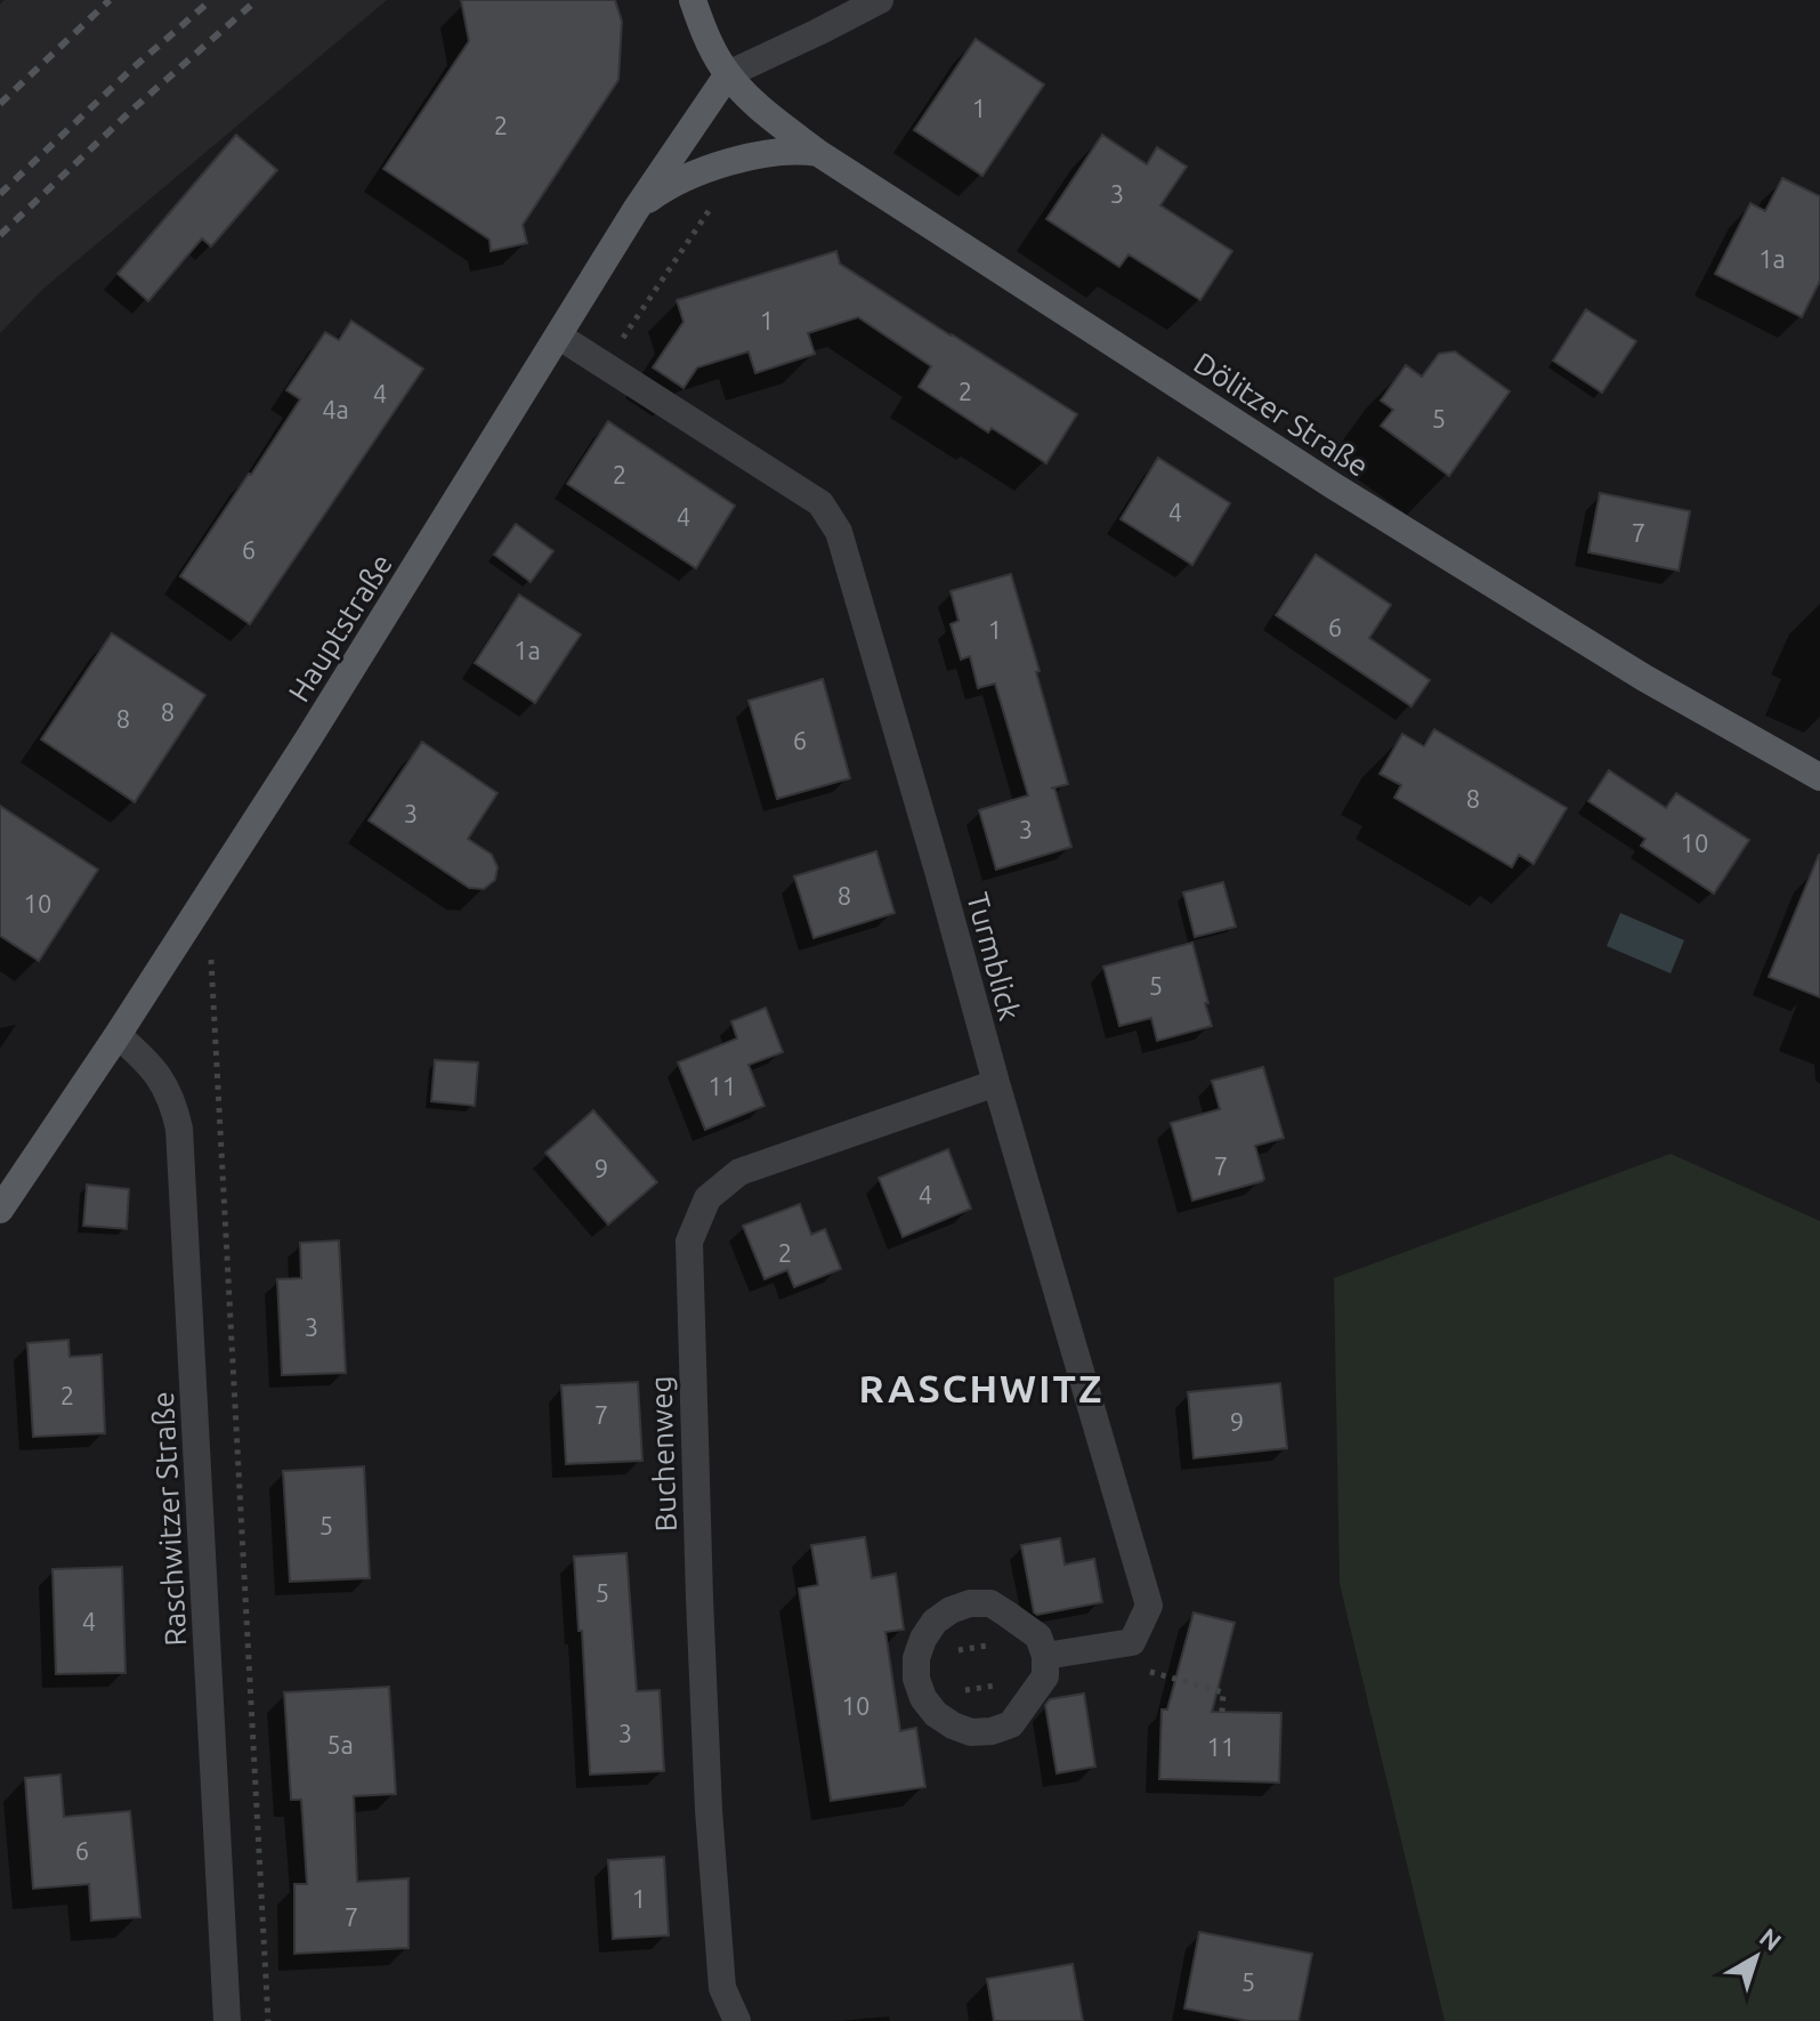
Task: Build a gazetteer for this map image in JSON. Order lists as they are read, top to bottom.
{
  "streets": {
    "main road": ["Dölitzer Straße", "Hauptstraße"],
    "street": ["Turmblick", "Buchenweg", "Raschwitzer Straße"]
  },
  "crossings": [
    ["Dölitzer Straße", "Hauptstraße"],
    ["Hauptstraße", "Turmblick"],
    ["Hauptstraße", "Raschwitzer Straße"],
    ["Turmblick", "Buchenweg"]
  ],
  "districts": ["RASCHWITZ"],
  "house_numbers": [
    "1",
    "2",
    "3",
    "1a",
    "1",
    "2",
    "4",
    "4a",
    "5",
    "2",
    "4",
    "4",
    "7",
    "6",
    "6",
    "1",
    "1a",
    "8",
    "8",
    "6",
    "8",
    "3",
    "3",
    "10",
    "8",
    "10",
    "5",
    "11",
    "7",
    "9",
    "4",
    "2",
    "3",
    "2",
    "7",
    "9",
    "5",
    "5",
    "4",
    "10",
    "3",
    "5a",
    "11",
    "6",
    "1",
    "7",
    "5"
  ],
  "north": "top right"
}
